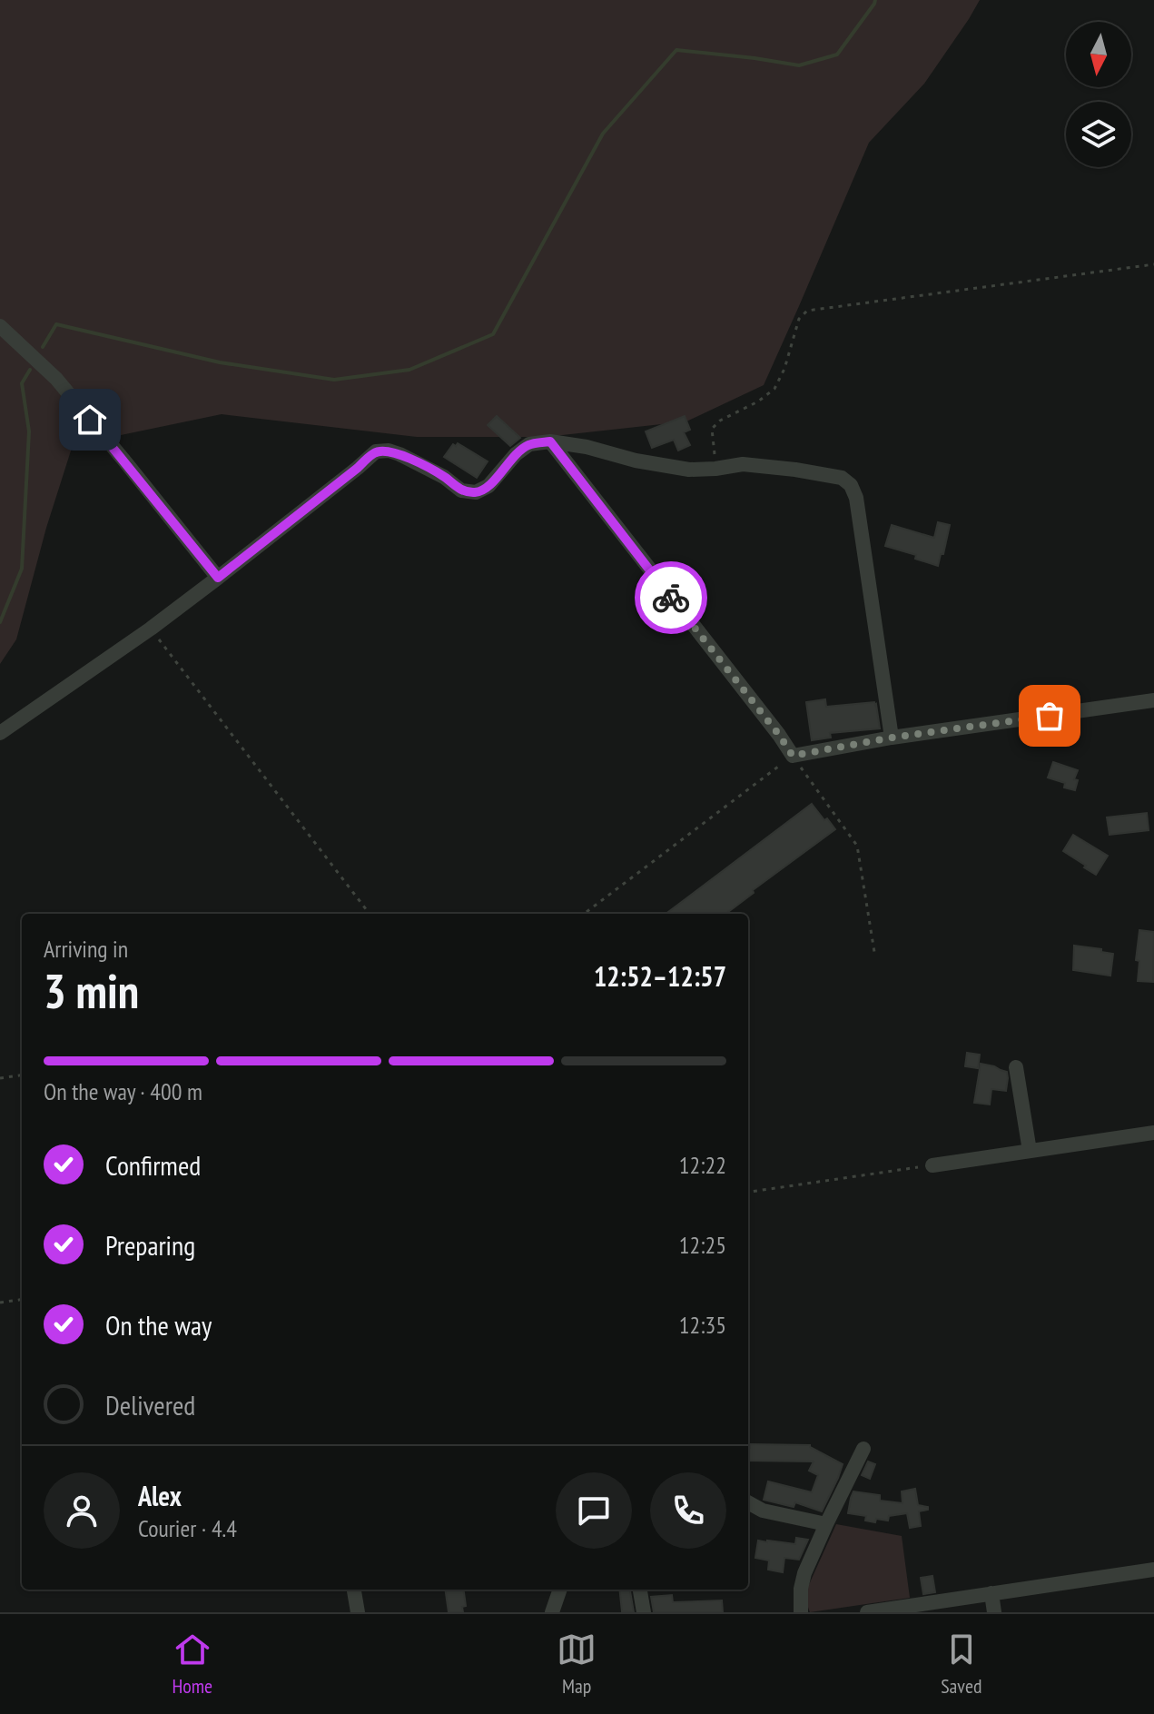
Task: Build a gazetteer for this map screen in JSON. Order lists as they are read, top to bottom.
{
  "north": "bottom",
  "page": {
    "heading": ["3 min", "Arriving in", "12:52–12:57"],
    "panel": ["Alex", "Courier · 4.4"],
    "bar": "On the way · 400 m",
    "list": [
      ["Confirmed", "12:22"],
      ["Preparing", "12:25"],
      ["On the way", "12:35"],
      "Delivered"
    ],
    "tabs": ["Home", "Map", "Saved"]
  }
}
